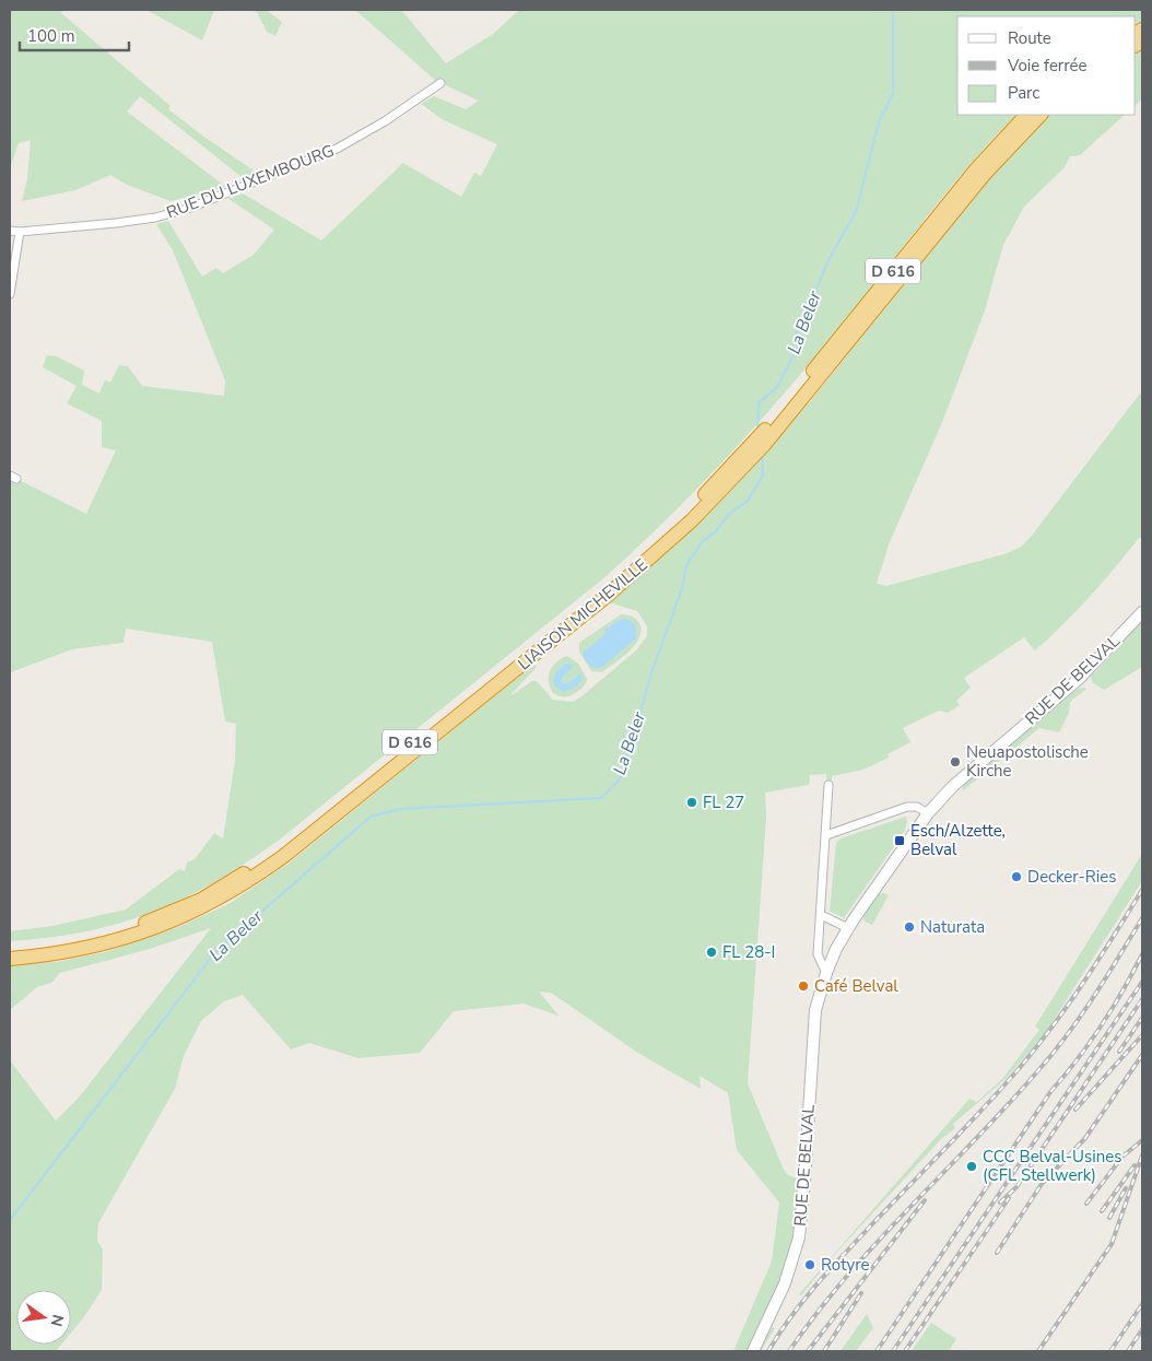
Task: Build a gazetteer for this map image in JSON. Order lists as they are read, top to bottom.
{
  "streets": {
    "highway": ["D 616", "LIAISON MICHEVILLE"],
    "main road": ["RUE DE BELVAL"],
    "street": ["RUE DU LUXEMBOURG"]
  },
  "water": ["La Beler"],
  "places": {
    "other": [
      "Neuapostolische Kirche",
      "FL 27",
      "Decker-Ries",
      "Naturata",
      "FL 28-I",
      "Café Belval",
      "CCC Belval-Usines (CFL Stellwerk)",
      "Rotyre"
    ],
    "transit": ["Esch/Alzette, Belval"]
  },
  "legend": ["Route", "Voie ferrée", "Parc"],
  "scale_bar": "100 m",
  "north": "right"
}
